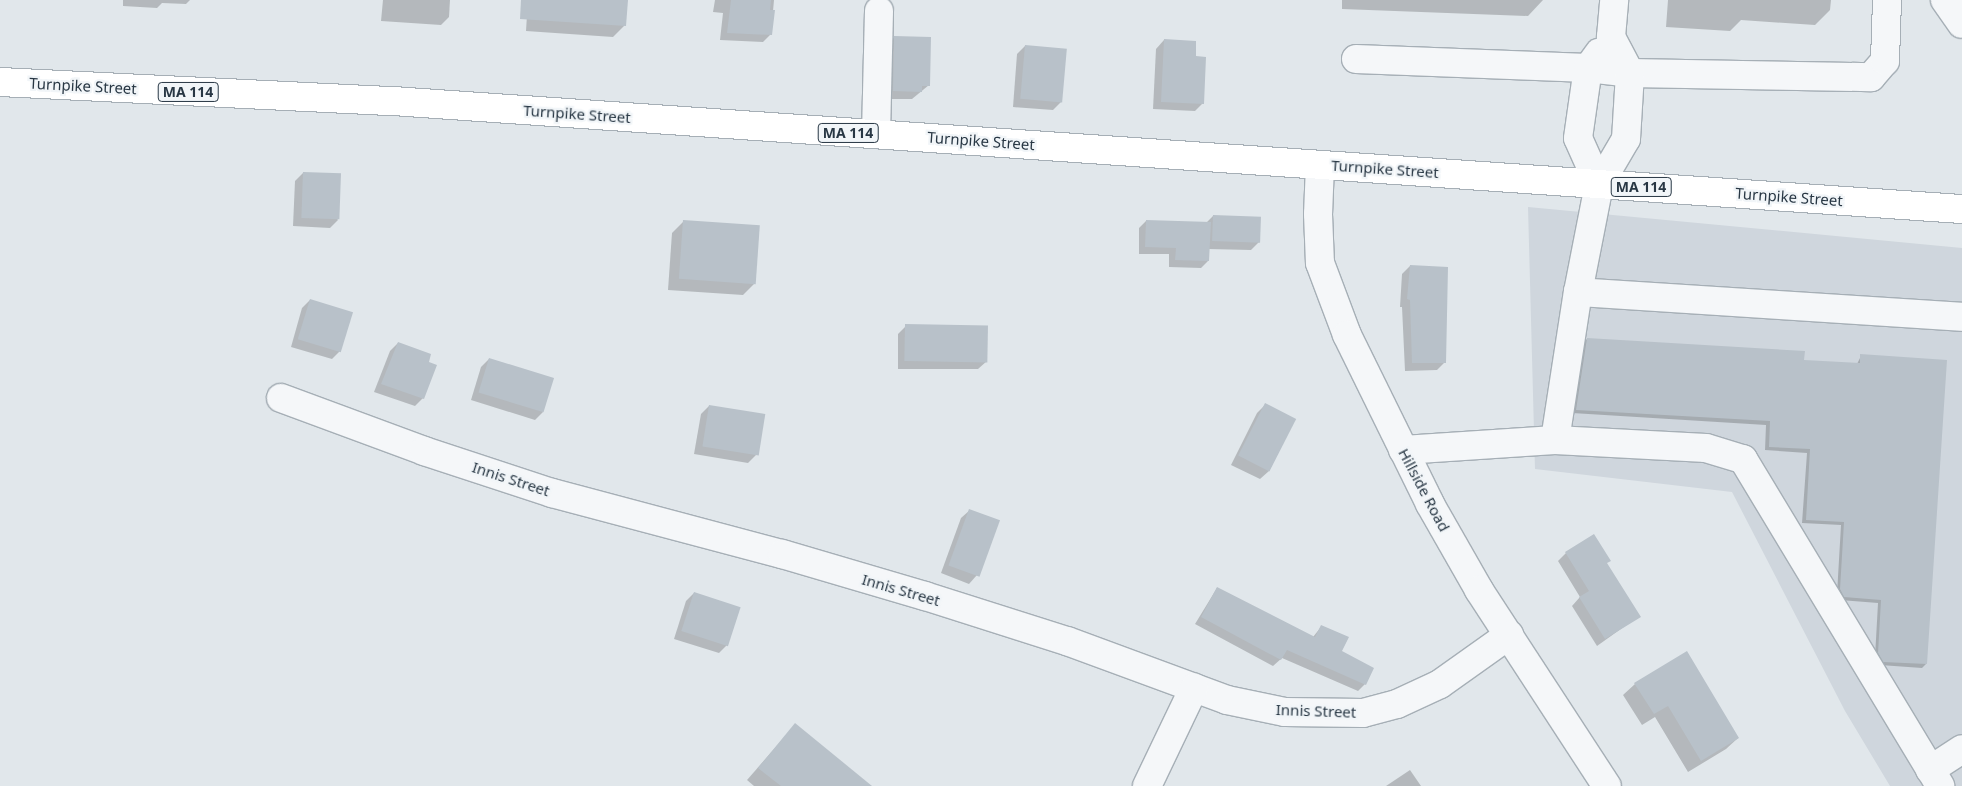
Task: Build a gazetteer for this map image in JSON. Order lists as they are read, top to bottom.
{
  "streets": {
    "highway": ["Turnpike Street", "MA 114"],
    "street": ["Innis Street", "Hillside Road"]
  },
  "crossings": [
    ["Turnpike Street", "Hillside Road"],
    ["Innis Street", "Hillside Road"]
  ]
}
